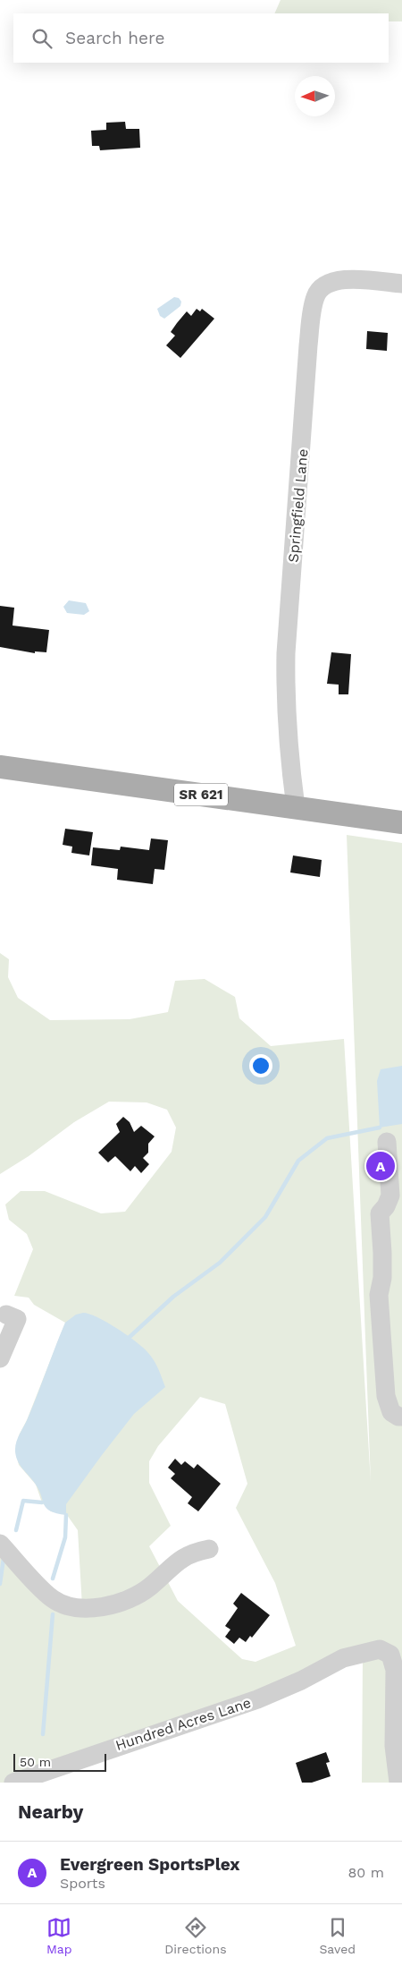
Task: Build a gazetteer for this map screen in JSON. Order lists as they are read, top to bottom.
{
  "streets": {
    "main road": ["SR 621"],
    "street": ["Springfield Lane", "Hundred Acres Lane"]
  },
  "crossings": [
    ["Springfield Lane", "SR 621"]
  ],
  "scale_bar": "50 m",
  "north": "left",
  "page": {
    "search": "Search here",
    "pins": "A",
    "scale": "50 m",
    "heading": "Nearby",
    "list": [
      {
        "mark": "A",
        "name": "Evergreen SportsPlex",
        "note": "Sports",
        "value": "80 m"
      }
    ],
    "nav": ["Map", "Directions", "Saved"]
  }
}
